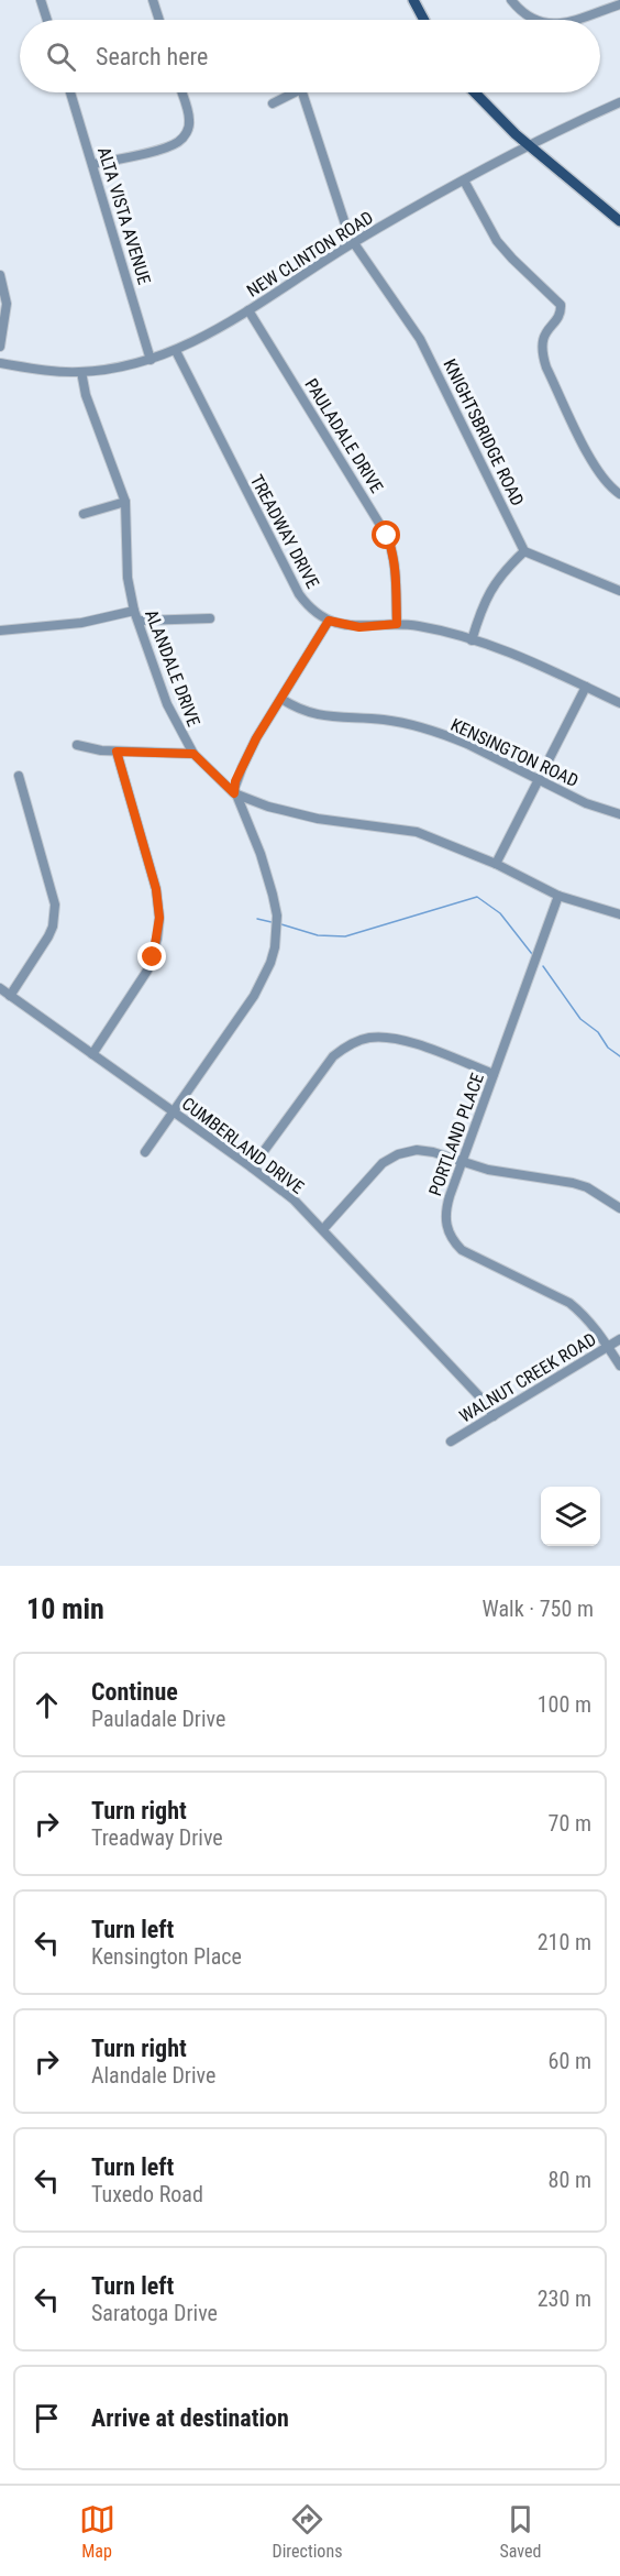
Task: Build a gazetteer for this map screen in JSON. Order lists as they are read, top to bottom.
{
  "streets": {
    "street": [
      "ALTA VISTA AVENUE",
      "NEW CLINTON ROAD",
      "KNIGHTSBRIDGE ROAD",
      "PAULADALE DRIVE",
      "TREADWAY DRIVE",
      "ALANDALE DRIVE",
      "KENSINGTON ROAD",
      "PORTLAND PLACE",
      "CUMBERLAND DRIVE",
      "WALNUT CREEK ROAD"
    ]
  },
  "crossings": [
    ["ALTA VISTA AVENUE", "NEW CLINTON ROAD"],
    ["NEW CLINTON ROAD", "KNIGHTSBRIDGE ROAD"],
    ["NEW CLINTON ROAD", "PAULADALE DRIVE"],
    ["NEW CLINTON ROAD", "TREADWAY DRIVE"],
    ["NEW CLINTON ROAD", "ALANDALE DRIVE"],
    ["PAULADALE DRIVE", "TREADWAY DRIVE"],
    ["ALANDALE DRIVE", "PORTLAND PLACE"],
    ["PORTLAND PLACE", "WALNUT CREEK ROAD"],
    ["CUMBERLAND DRIVE", "WALNUT CREEK ROAD"]
  ],
  "page": {
    "search": "Search here",
    "heading": ["10 min", "Walk · 750 m"],
    "list": [
      ["Continue", "Pauladale Drive", "100 m"],
      ["Turn right", "Treadway Drive", "70 m"],
      ["Turn left", "Kensington Place", "210 m"],
      ["Turn right", "Alandale Drive", "60 m"],
      ["Turn left", "Tuxedo Road", "80 m"],
      ["Turn left", "Saratoga Drive", "230 m"],
      "Arrive at destination"
    ],
    "nav": ["Map", "Directions", "Saved"]
  }
}
